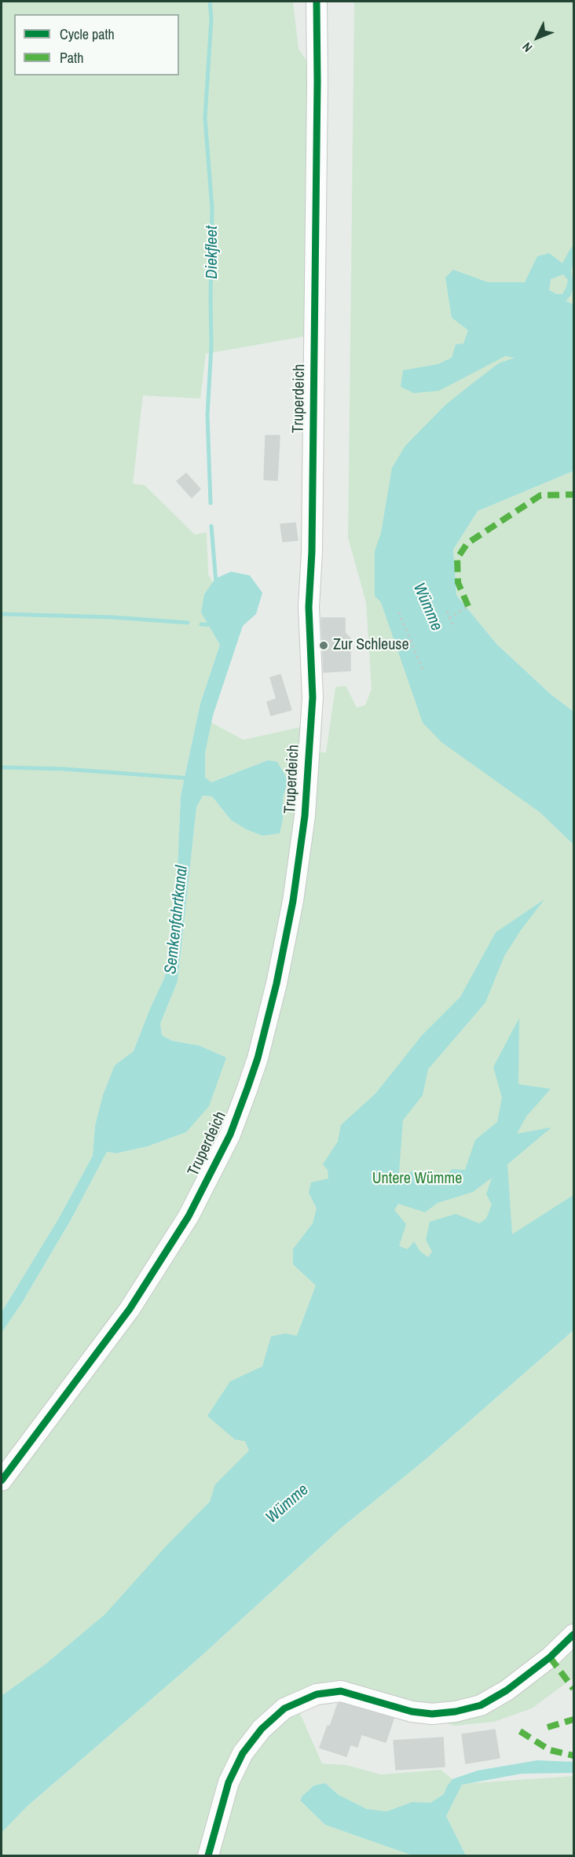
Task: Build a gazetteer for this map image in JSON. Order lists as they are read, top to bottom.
{
  "streets": {
    "street": ["Truperdeich"]
  },
  "water": ["Diekfleet", "Wümme", "Semkenfahrtkanal"],
  "parks": ["Untere Wümme"],
  "places": ["Zur Schleuse"],
  "legend": ["Cycle path", "Path"],
  "north": "bottom left"
}
